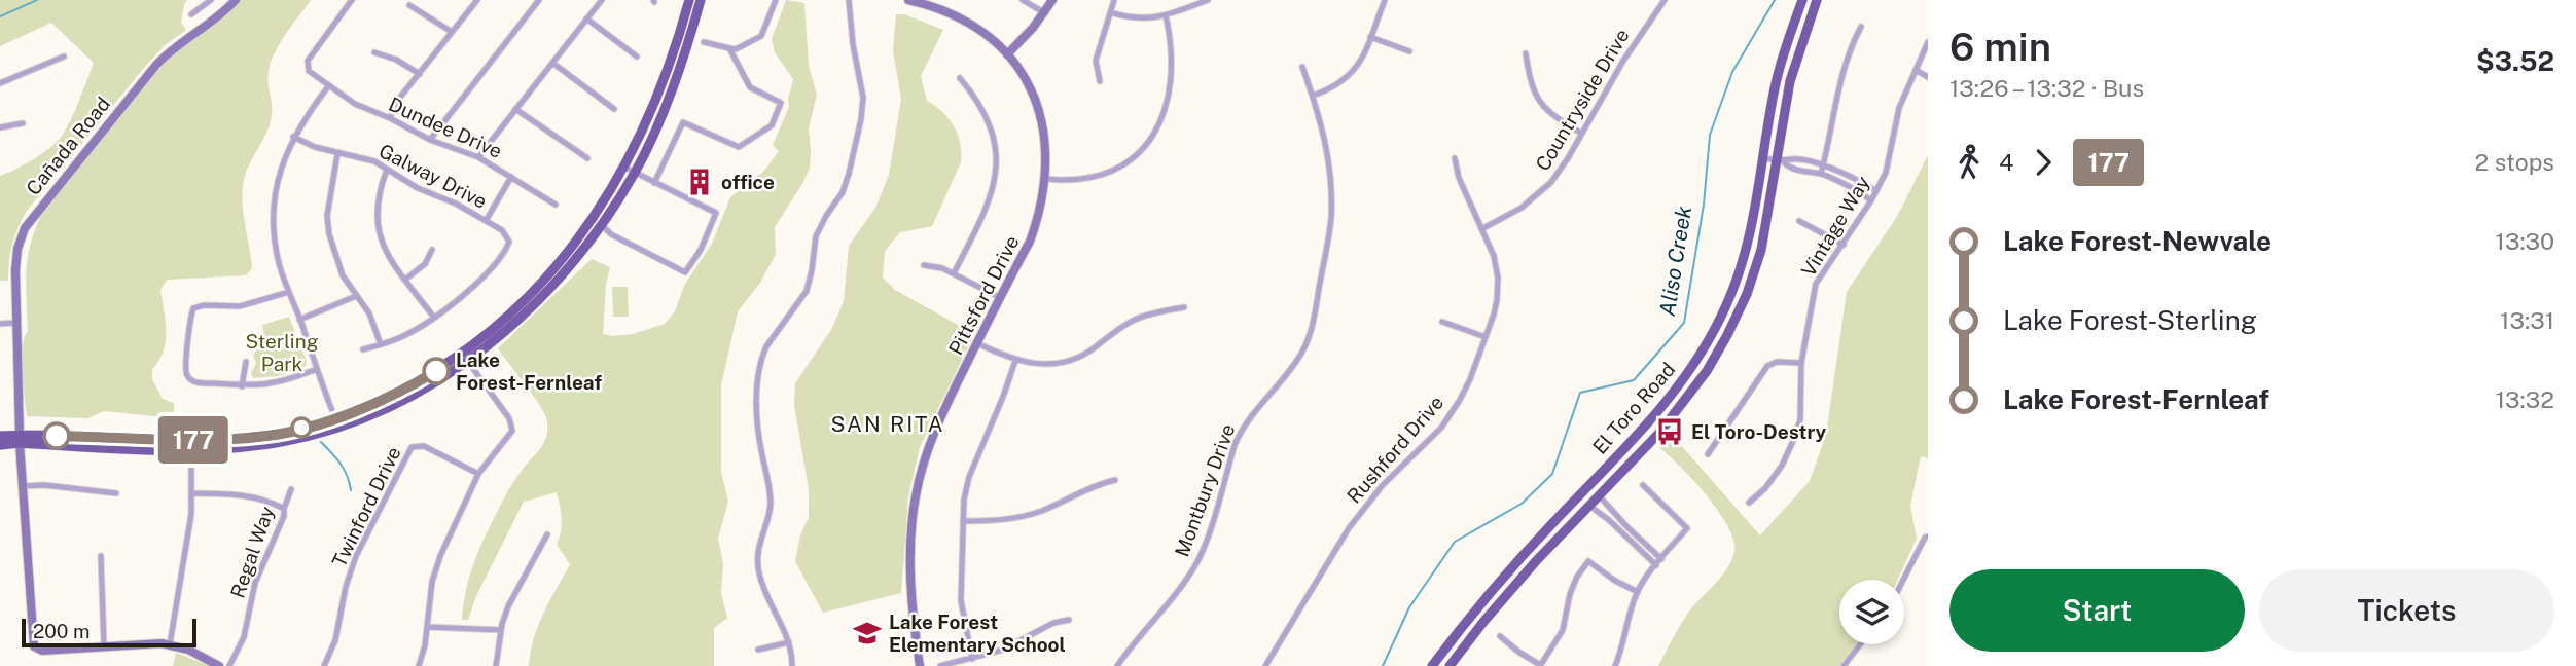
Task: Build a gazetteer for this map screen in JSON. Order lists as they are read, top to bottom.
{
  "streets": {
    "main road": ["El Toro Road"],
    "street": [
      "Countryside Drive",
      "Dundee Drive",
      "Cañada Road",
      "Galway Drive",
      "Vintage Way",
      "Pittsford Drive",
      "Rushford Drive",
      "Montbury Drive",
      "Twinford Drive",
      "Regal Way"
    ]
  },
  "crossings": [
    ["Countryside Drive", "Rushford Drive"]
  ],
  "districts": ["SAN RITA"],
  "water": ["Aliso Creek"],
  "parks": ["Sterling Park"],
  "places": {
    "building": ["office"],
    "other": ["Lake Forest-Fernleaf"],
    "bus stop": ["El Toro-Destry"],
    "school or university": ["Lake Forest Elementary School"]
  },
  "lines": ["bus line 177"],
  "scale_bar": "200 m",
  "page": {
    "on_map": "177",
    "heading": ["6 min", "13:26 – 13:32 · Bus", "$3.52"],
    "legs": ["4", "177", "2 stops"],
    "list": [
      {
        "name": "Lake Forest-Newvale",
        "value": "13:30"
      },
      {
        "name": "Lake Forest-Sterling",
        "value": "13:31"
      },
      {
        "name": "Lake Forest-Fernleaf",
        "value": "13:32"
      }
    ],
    "buttons": ["Start", "Tickets"],
    "scale": "200 m"
  }
}
